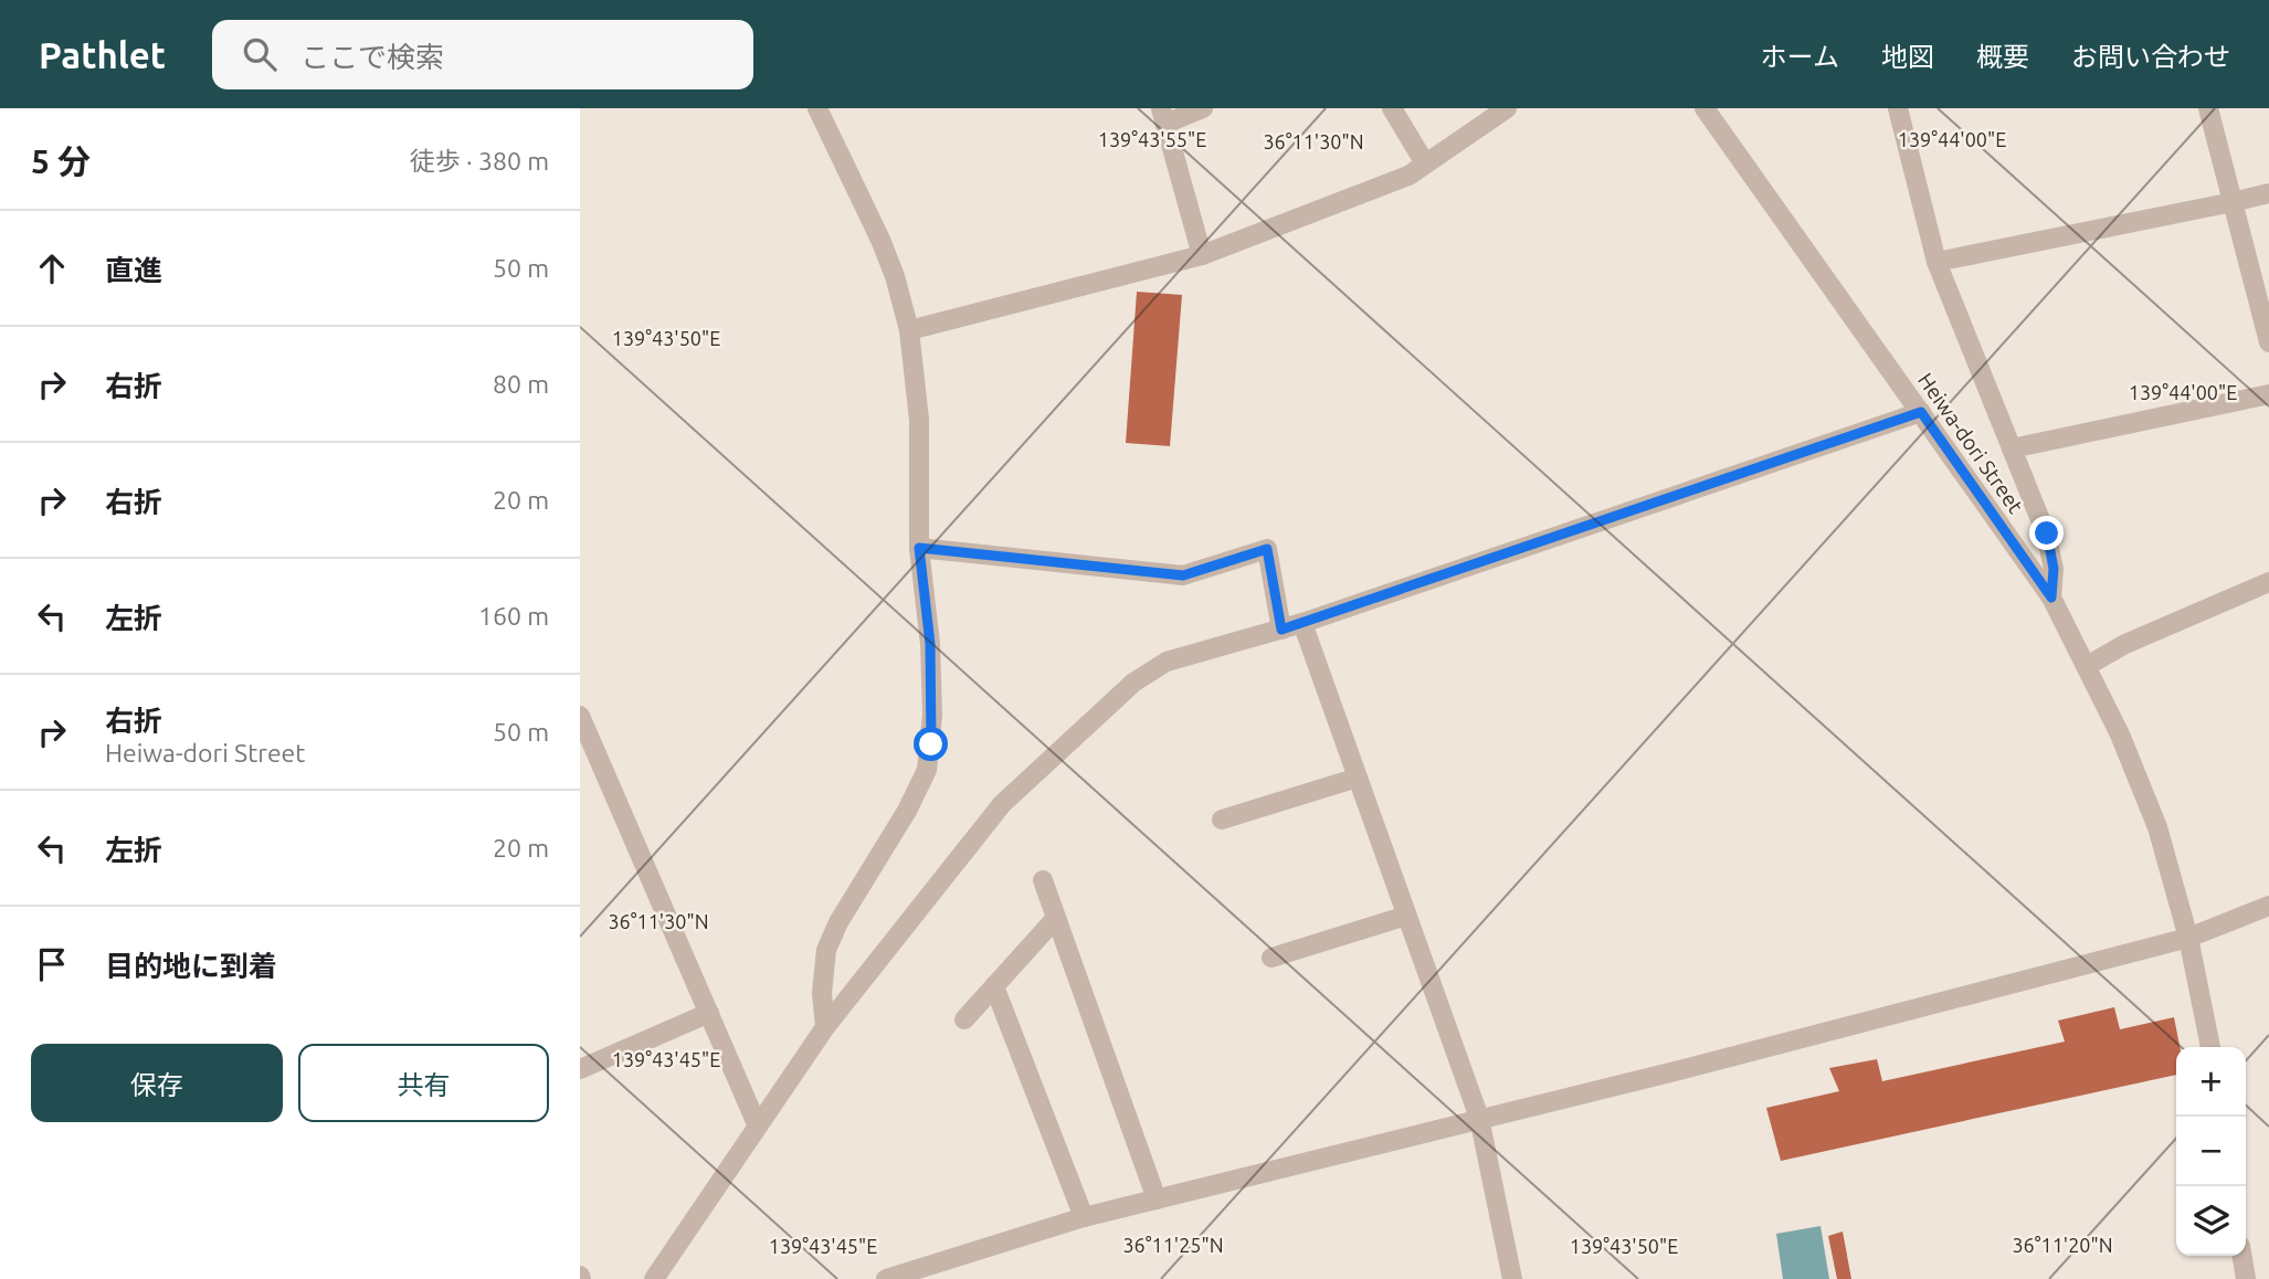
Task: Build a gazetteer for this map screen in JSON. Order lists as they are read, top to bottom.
{
  "streets": {
    "street": ["Heiwa-dori Street"]
  },
  "page": {
    "header": "Pathlet",
    "search": "ここで検索",
    "nav": [
      "ホーム",
      "地図",
      "概要",
      "お問い合わせ"
    ],
    "heading": ["5 分", "徒歩 · 380 m"],
    "list": [
      ["直進", "50 m"],
      ["右折", "80 m"],
      ["右折", "20 m"],
      ["左折", "160 m"],
      ["右折", "Heiwa-dori Street", "50 m"],
      ["左折", "20 m"],
      "目的地に到着"
    ],
    "buttons": ["保存", "共有"],
    "map_buttons": ["+", "−"]
  },
  "coordinates": [
    "139°43'55\"E",
    "139°44'00\"E",
    "36°11'30\"N",
    "139°43'50\"E",
    "139°43'45\"E",
    "36°11'25\"N",
    "36°11'20\"N"
  ]
}
